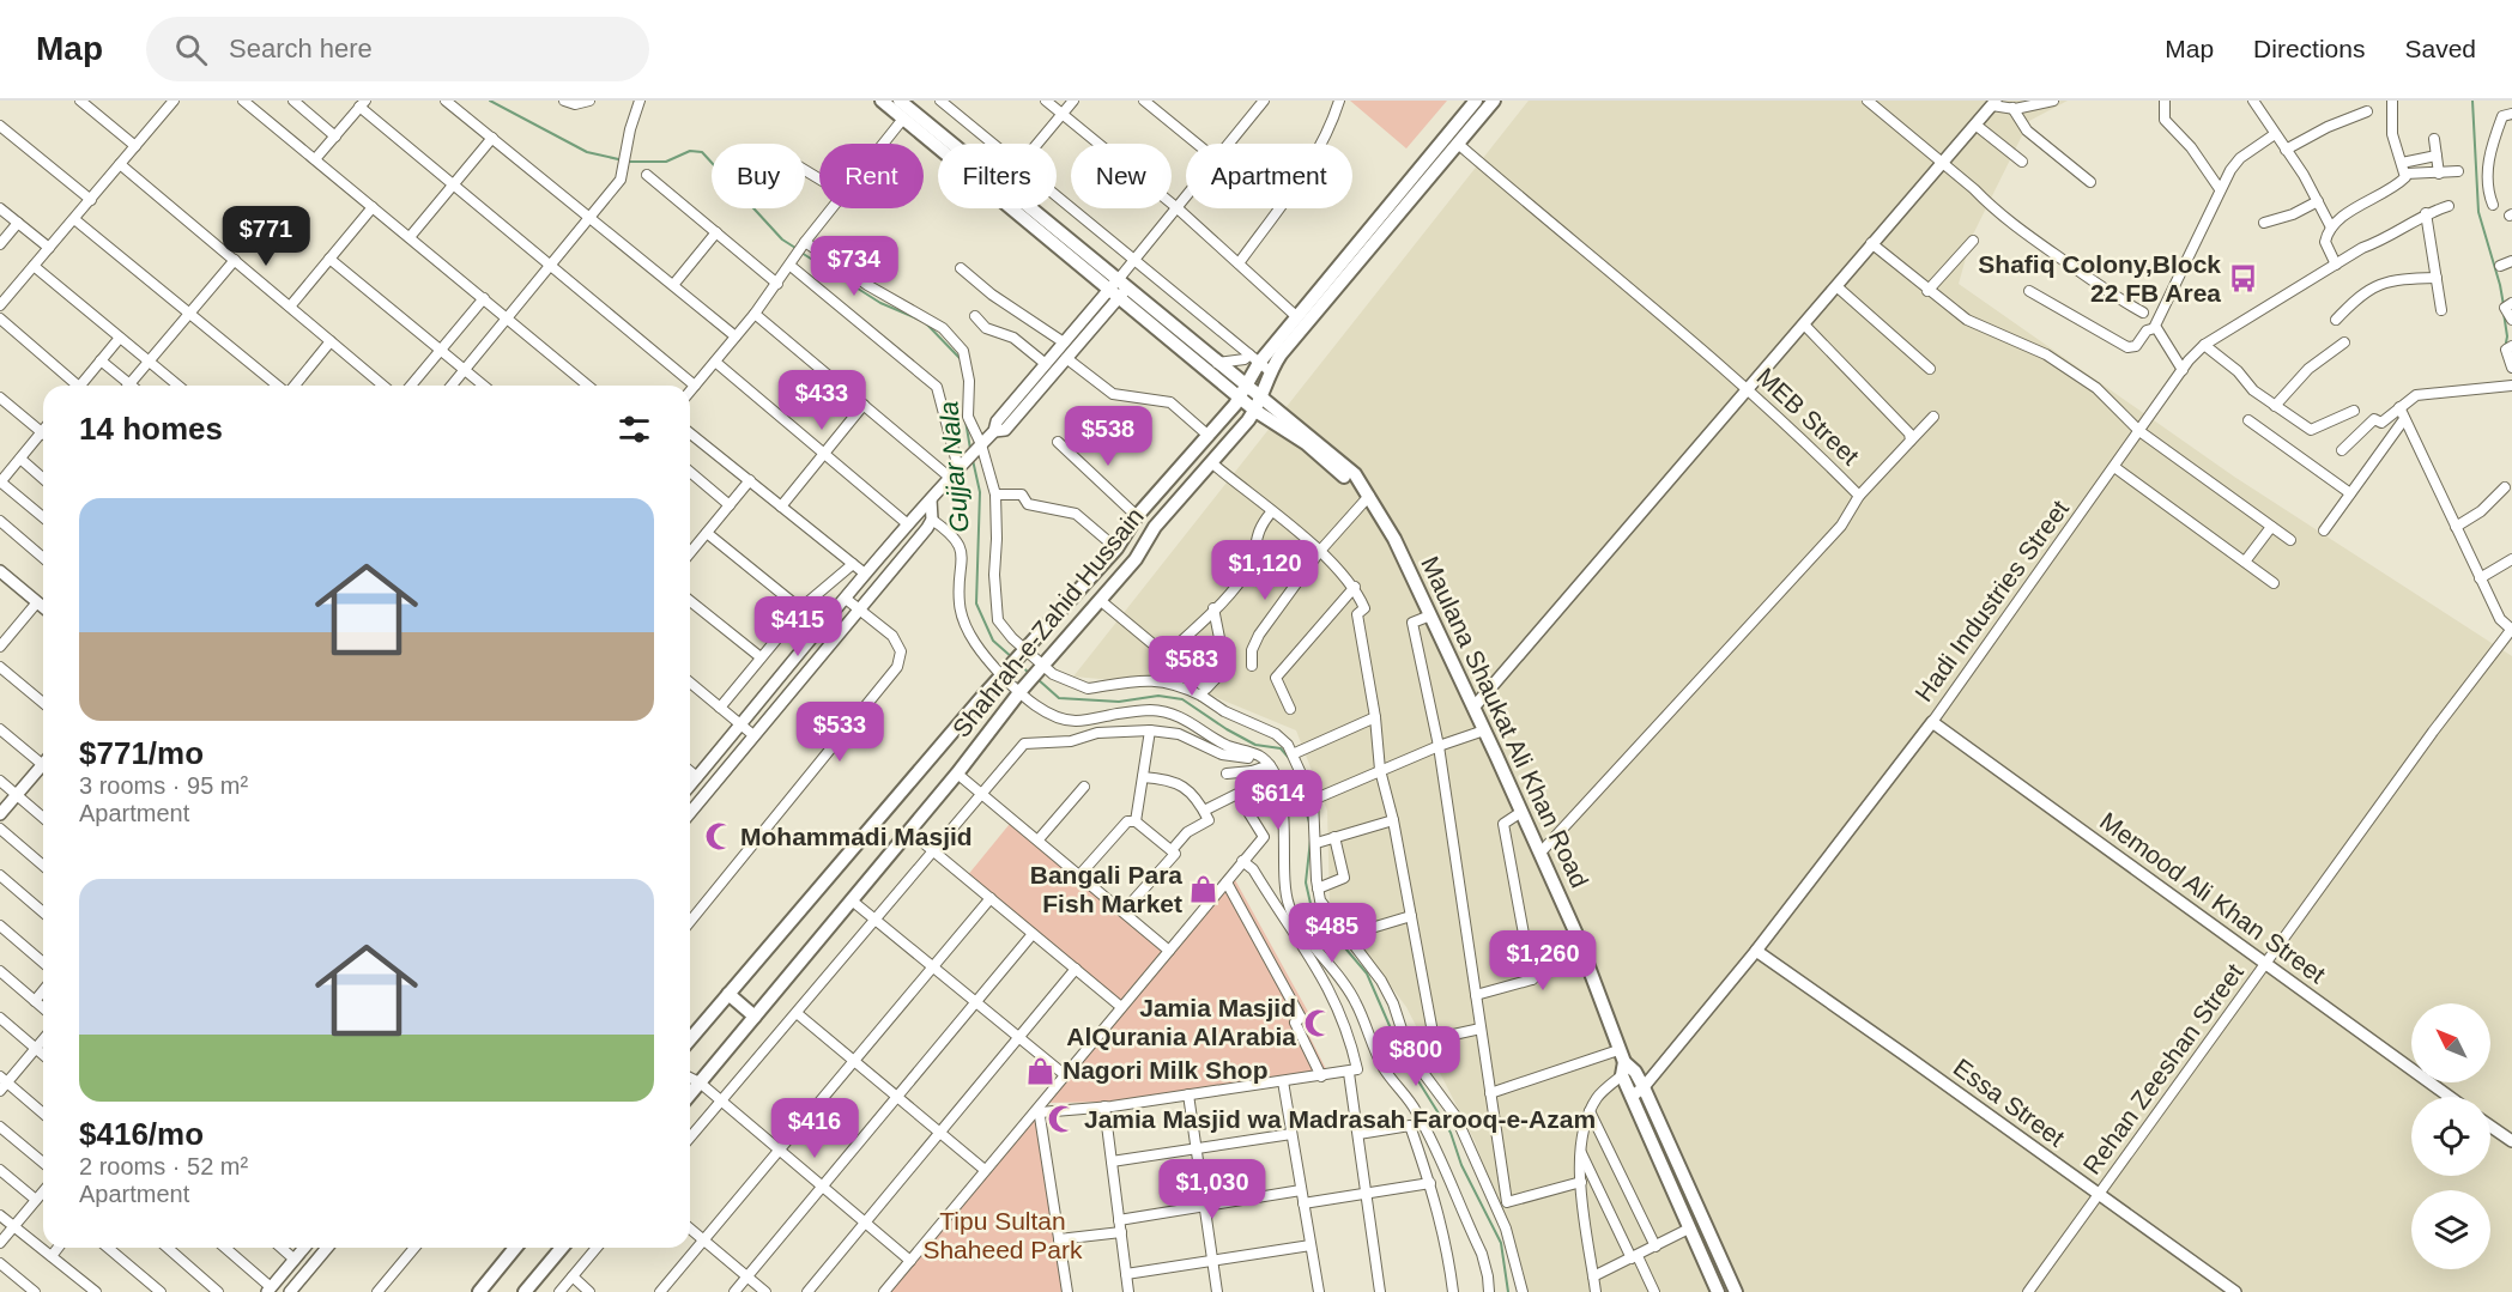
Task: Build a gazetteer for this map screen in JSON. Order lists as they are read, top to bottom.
{
  "streets": {
    "main road": ["Shahrah-e-Zahid Hussain", "Maulana Shaukat Ali Khan Road"],
    "street": [
      "MEB Street",
      "Hadi Industries Street",
      "Memood Ali Khan Street",
      "Rehan Zeeshan Street",
      "Essa Street"
    ]
  },
  "crossings": [
    ["MEB Street", "Shahrah-e-Zahid Hussain"],
    ["MEB Street", "Maulana Shaukat Ali Khan Road"],
    ["Hadi Industries Street", "Maulana Shaukat Ali Khan Road"],
    ["Hadi Industries Street", "Memood Ali Khan Street"],
    ["Hadi Industries Street", "Essa Street"],
    ["Shahrah-e-Zahid Hussain", "Maulana Shaukat Ali Khan Road"],
    ["Memood Ali Khan Street", "Rehan Zeeshan Street"],
    ["Rehan Zeeshan Street", "Essa Street"]
  ],
  "water": ["Gujjar Nala"],
  "parks": ["Tipu Sultan Shaheed Park"],
  "places": {
    "bus stop": ["Shafiq Colony,Block 22 FB Area"],
    "mosque": ["Mohammadi Masjid", "Jamia Masjid AlQurania AlArabia", "Jamia Masjid wa Madrasah Farooq-e-Azam"],
    "shop": ["Bangali Para Fish Market", "Nagori Milk Shop"]
  },
  "north": "top left",
  "page": {
    "header": "Map",
    "search": "Search here",
    "nav": ["Map", "Directions", "Saved"],
    "chip": [
      "Buy",
      "Rent",
      "Filters",
      "New",
      "Apartment"
    ],
    "price": [
      "$771",
      "$734",
      "$433",
      "$538",
      "$1,120",
      "$415",
      "$583",
      "$533",
      "$614",
      "$485",
      "$1,260",
      "$800",
      "$416",
      "$1,030"
    ],
    "heading": "14 homes",
    "list": [
      {
        "name": "$771/mo",
        "note": "3 rooms · 95 m² · Apartment"
      },
      {
        "name": "$416/mo",
        "note": "2 rooms · 52 m² · Apartment"
      }
    ]
  }
}
